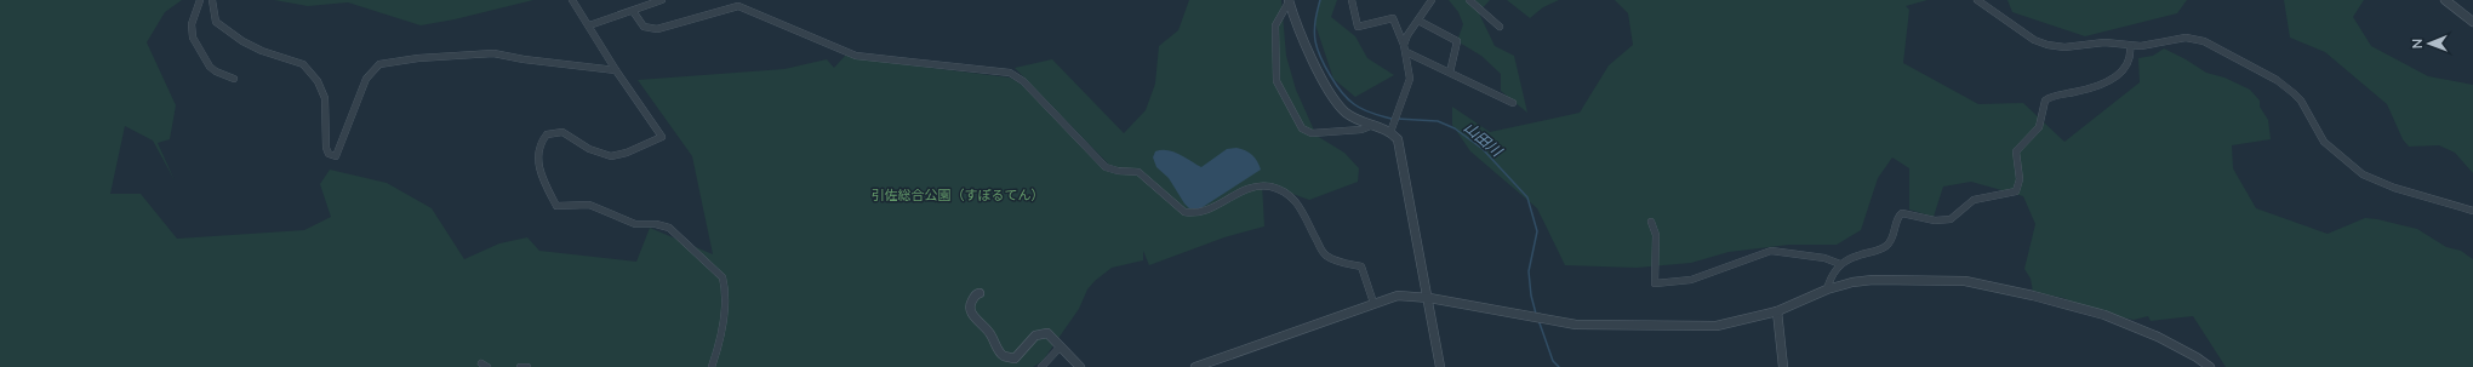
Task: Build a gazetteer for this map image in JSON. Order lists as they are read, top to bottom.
{
  "water": ["山田川"],
  "parks": ["引佐総合公園（すぽるてん）"],
  "north": "left"
}
